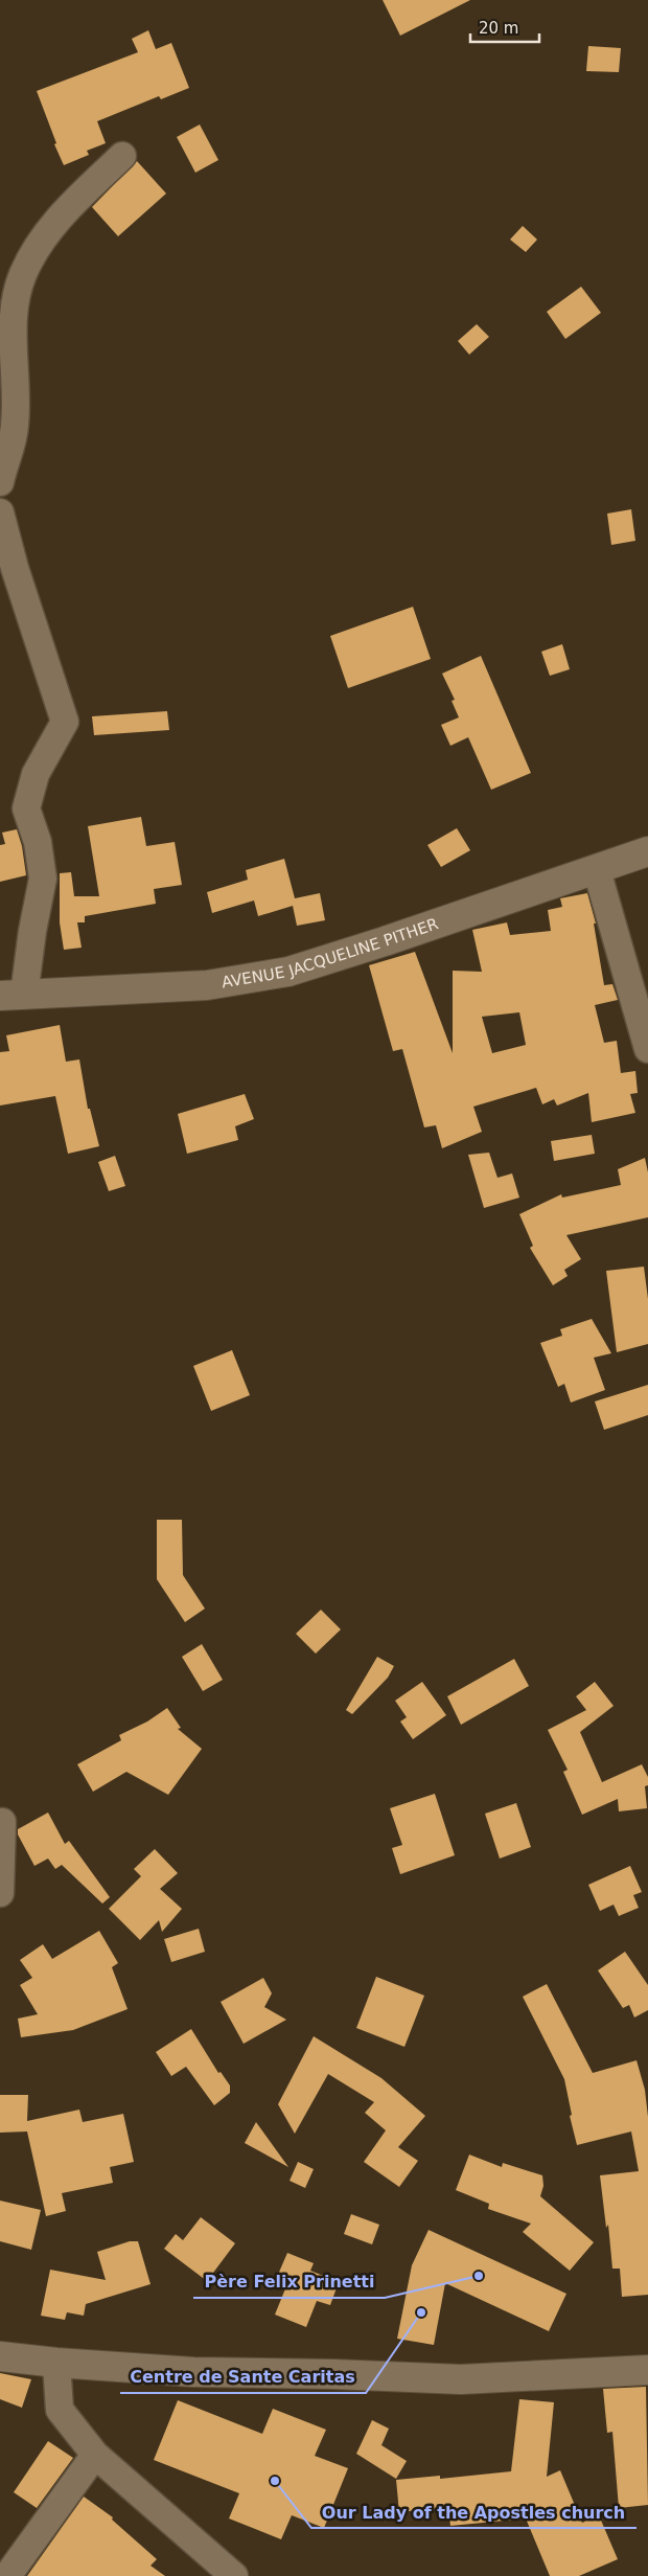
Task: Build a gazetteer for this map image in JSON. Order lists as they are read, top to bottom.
{
  "streets": {
    "street": ["AVENUE JACQUELINE PITHER"]
  },
  "places": ["Père Felix Prinetti", "Centre de Sante Caritas", "Our Lady of the Apostles church"],
  "scale_bar": "20 m"
}
